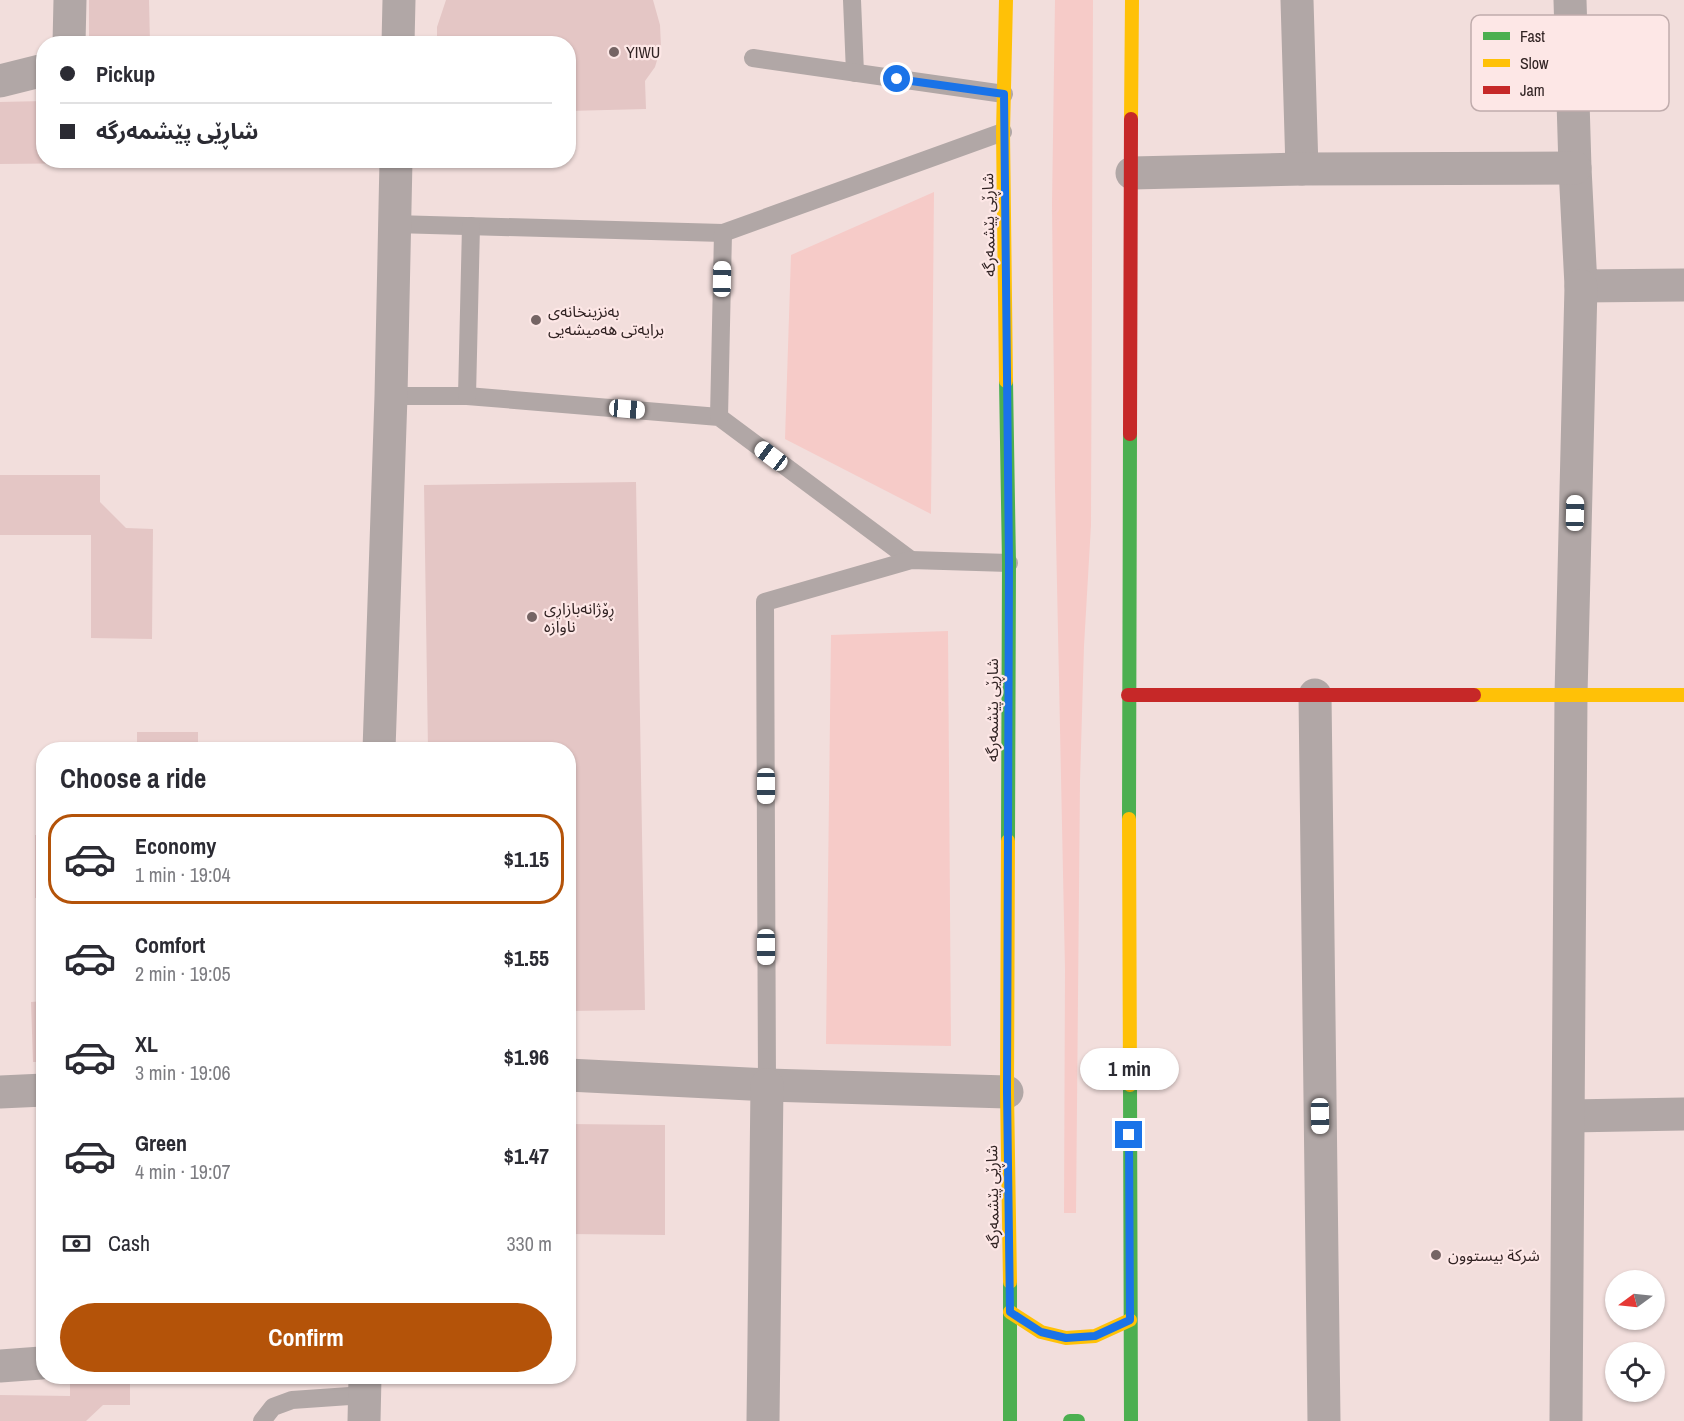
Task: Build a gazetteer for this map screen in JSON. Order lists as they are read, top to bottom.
{
  "streets": {
    "main road": ["شاڕێی پێشمەرگە"]
  },
  "places": [
    "YIWU",
    "بەنزینخانەی برایەتی هەمیشەیی",
    "ڕۆژانەبازاڕی ناوازە",
    "شرکة بیستوون"
  ],
  "legend": ["Fast", "Slow", "Jam"],
  "north": "left",
  "page": {
    "banner": ["Pickup", "شاڕێی پێشمەرگە"],
    "heading": "Choose a ride",
    "list": [
      {
        "name": "Economy",
        "note": "1 min · 19:04",
        "value": "$1.15"
      },
      {
        "name": "Comfort",
        "note": "2 min · 19:05",
        "value": "$1.55"
      },
      {
        "name": "XL",
        "note": "3 min · 19:06",
        "value": "$1.96"
      },
      {
        "name": "Green",
        "note": "4 min · 19:07",
        "value": "$1.47"
      }
    ],
    "bubble": "1 min",
    "pay": ["Cash", "330 m"],
    "buttons": "Confirm"
  }
}
